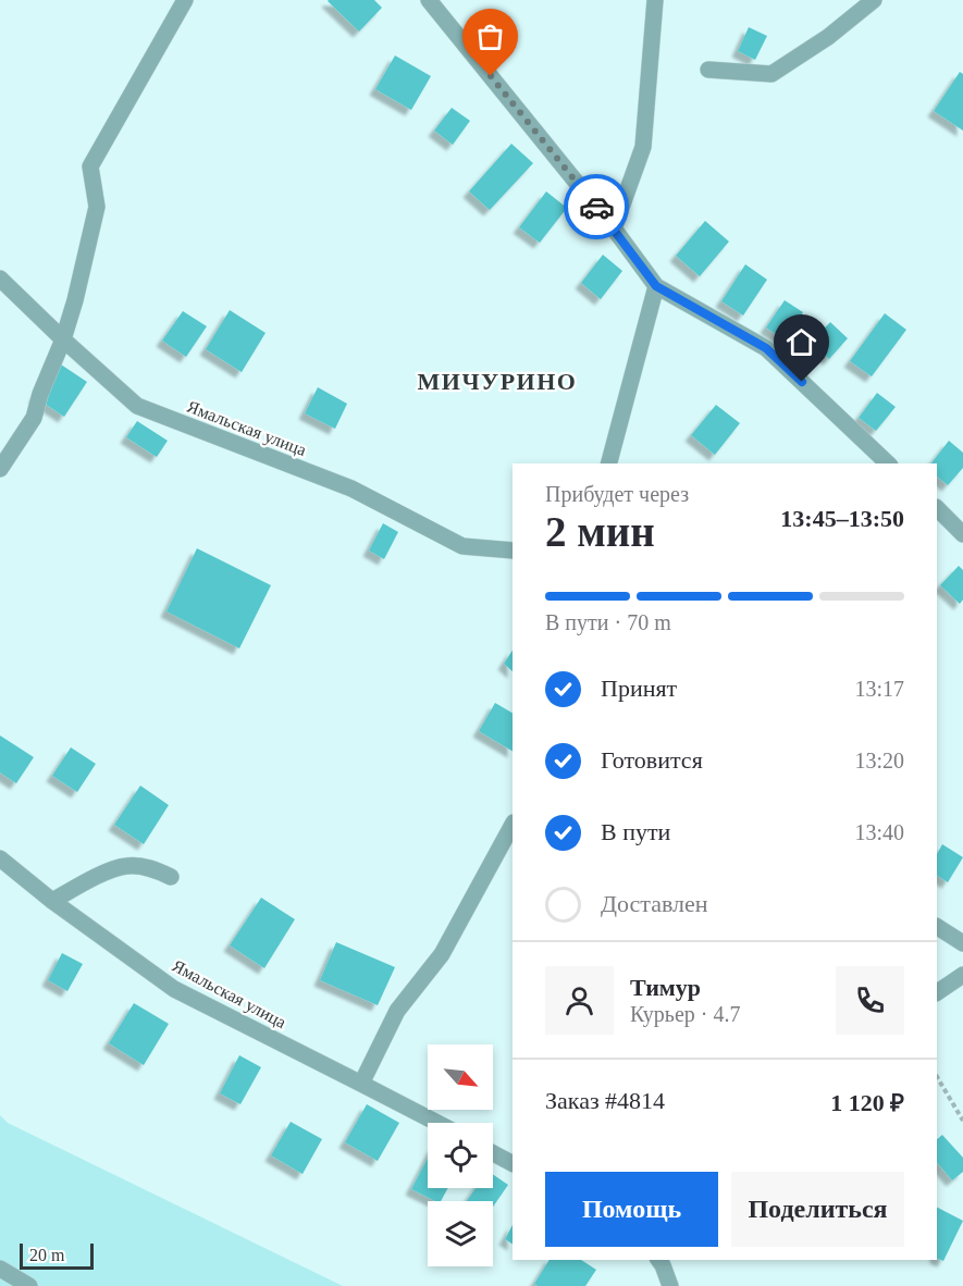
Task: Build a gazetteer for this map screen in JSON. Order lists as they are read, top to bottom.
{
  "streets": {
    "street": ["Ямальская улица"]
  },
  "districts": ["МИЧУРИНО"],
  "scale_bar": "20 m",
  "north": "bottom right",
  "page": {
    "heading": ["2 мин", "Прибудет через", "13:45–13:50"],
    "panel": [
      "Тимур",
      "Курьер · 4.7",
      "Заказ #4814",
      "1 120 ₽"
    ],
    "bar": "В пути · 70 m",
    "list": [
      ["Принят", "13:17"],
      ["Готовится", "13:20"],
      ["В пути", "13:40"],
      "Доставлен"
    ],
    "buttons": ["Помощь", "Поделиться"],
    "scale": "20 m"
  }
}
